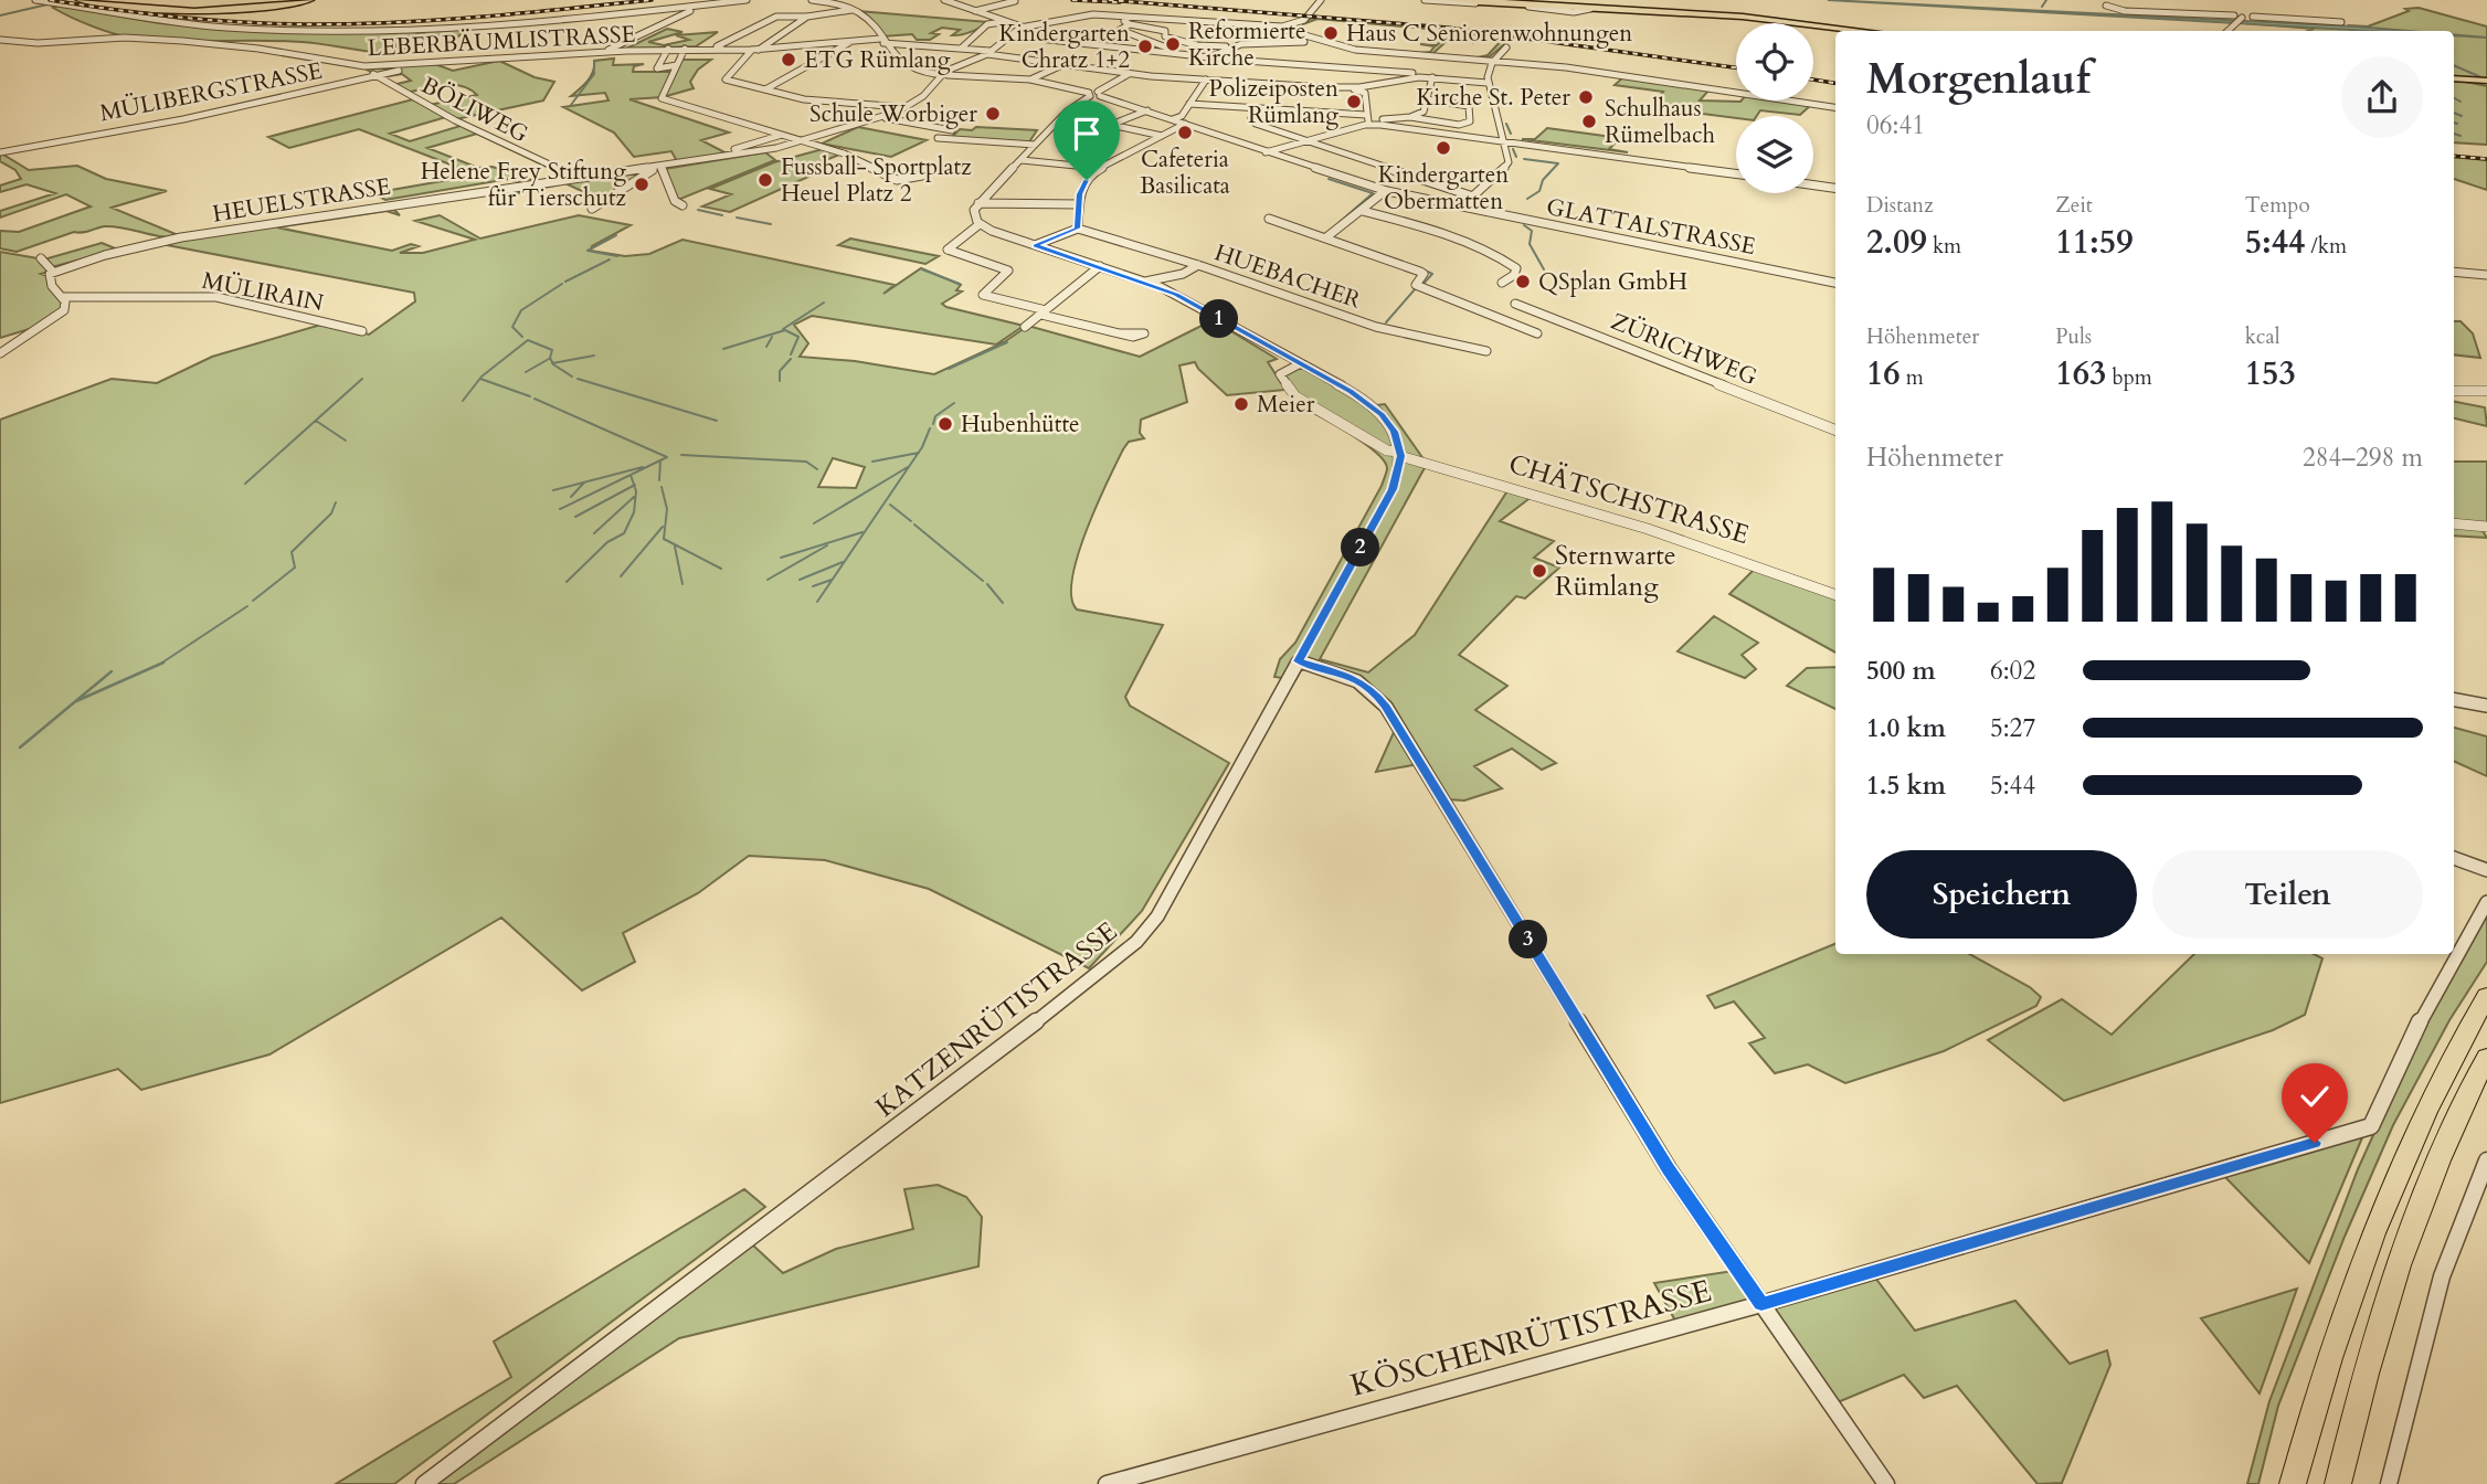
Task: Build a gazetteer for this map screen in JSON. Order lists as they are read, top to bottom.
{
  "streets": {
    "street": [
      "LEBERBÄUMLISTRASSE",
      "MÜLIBERGSTRASSE",
      "BÖLIWEG",
      "HEUELSTRASSE",
      "GLATTALSTRASSE",
      "HUEBACHER",
      "MÜLIRAIN",
      "ZÜRICHWEG",
      "CHÄTSCHSTRASSE",
      "KATZENRÜTISTRASSE",
      "KÖSCHENRÜTISTRASSE"
    ]
  },
  "crossings": [
    ["LEBERBÄUMLISTRASSE", "MÜLIBERGSTRASSE"],
    ["LEBERBÄUMLISTRASSE", "BÖLIWEG"],
    ["LEBERBÄUMLISTRASSE", "GLATTALSTRASSE"],
    ["MÜLIBERGSTRASSE", "BÖLIWEG"],
    ["BÖLIWEG", "HEUELSTRASSE"],
    ["HEUELSTRASSE", "GLATTALSTRASSE"],
    ["CHÄTSCHSTRASSE", "KATZENRÜTISTRASSE"]
  ],
  "places": [
    "Haus C Seniorenwohnungen",
    "Reformierte Kirche",
    "Kindergarten Chratz 1+2",
    "ETG Rümlang",
    "Kirche St. Peter",
    "Polizeiposten Rümlang",
    "Schule Worbiger",
    "Schulhaus Rümelbach",
    "Cafeteria Basilicata",
    "Kindergarten Obermatten",
    "Fussball- Sportplatz Heuel Platz 2",
    "Helene Frey Stiftung für Tierschutz",
    "QSplan GmbH",
    "Meier",
    "Hubenhütte",
    "Sternwarte Rümlang"
  ],
  "page": {
    "heading": ["Morgenlauf", "06:41"],
    "stats": [
      ["Distanz", "2.09 km"],
      ["Zeit", "11:59"],
      ["Tempo", "5:44 /km"],
      ["Höhenmeter", "16 m"],
      ["Puls", "163 bpm"],
      ["kcal", "153"]
    ],
    "pins": ["1", "2", "3"],
    "chart": ["Höhenmeter", "284–298 m"],
    "list": [
      {
        "name": "500 m",
        "note": "6:02"
      },
      {
        "name": "1.0 km",
        "note": "5:27"
      },
      {
        "name": "1.5 km",
        "note": "5:44"
      }
    ],
    "buttons": ["Speichern", "Teilen"]
  }
}
